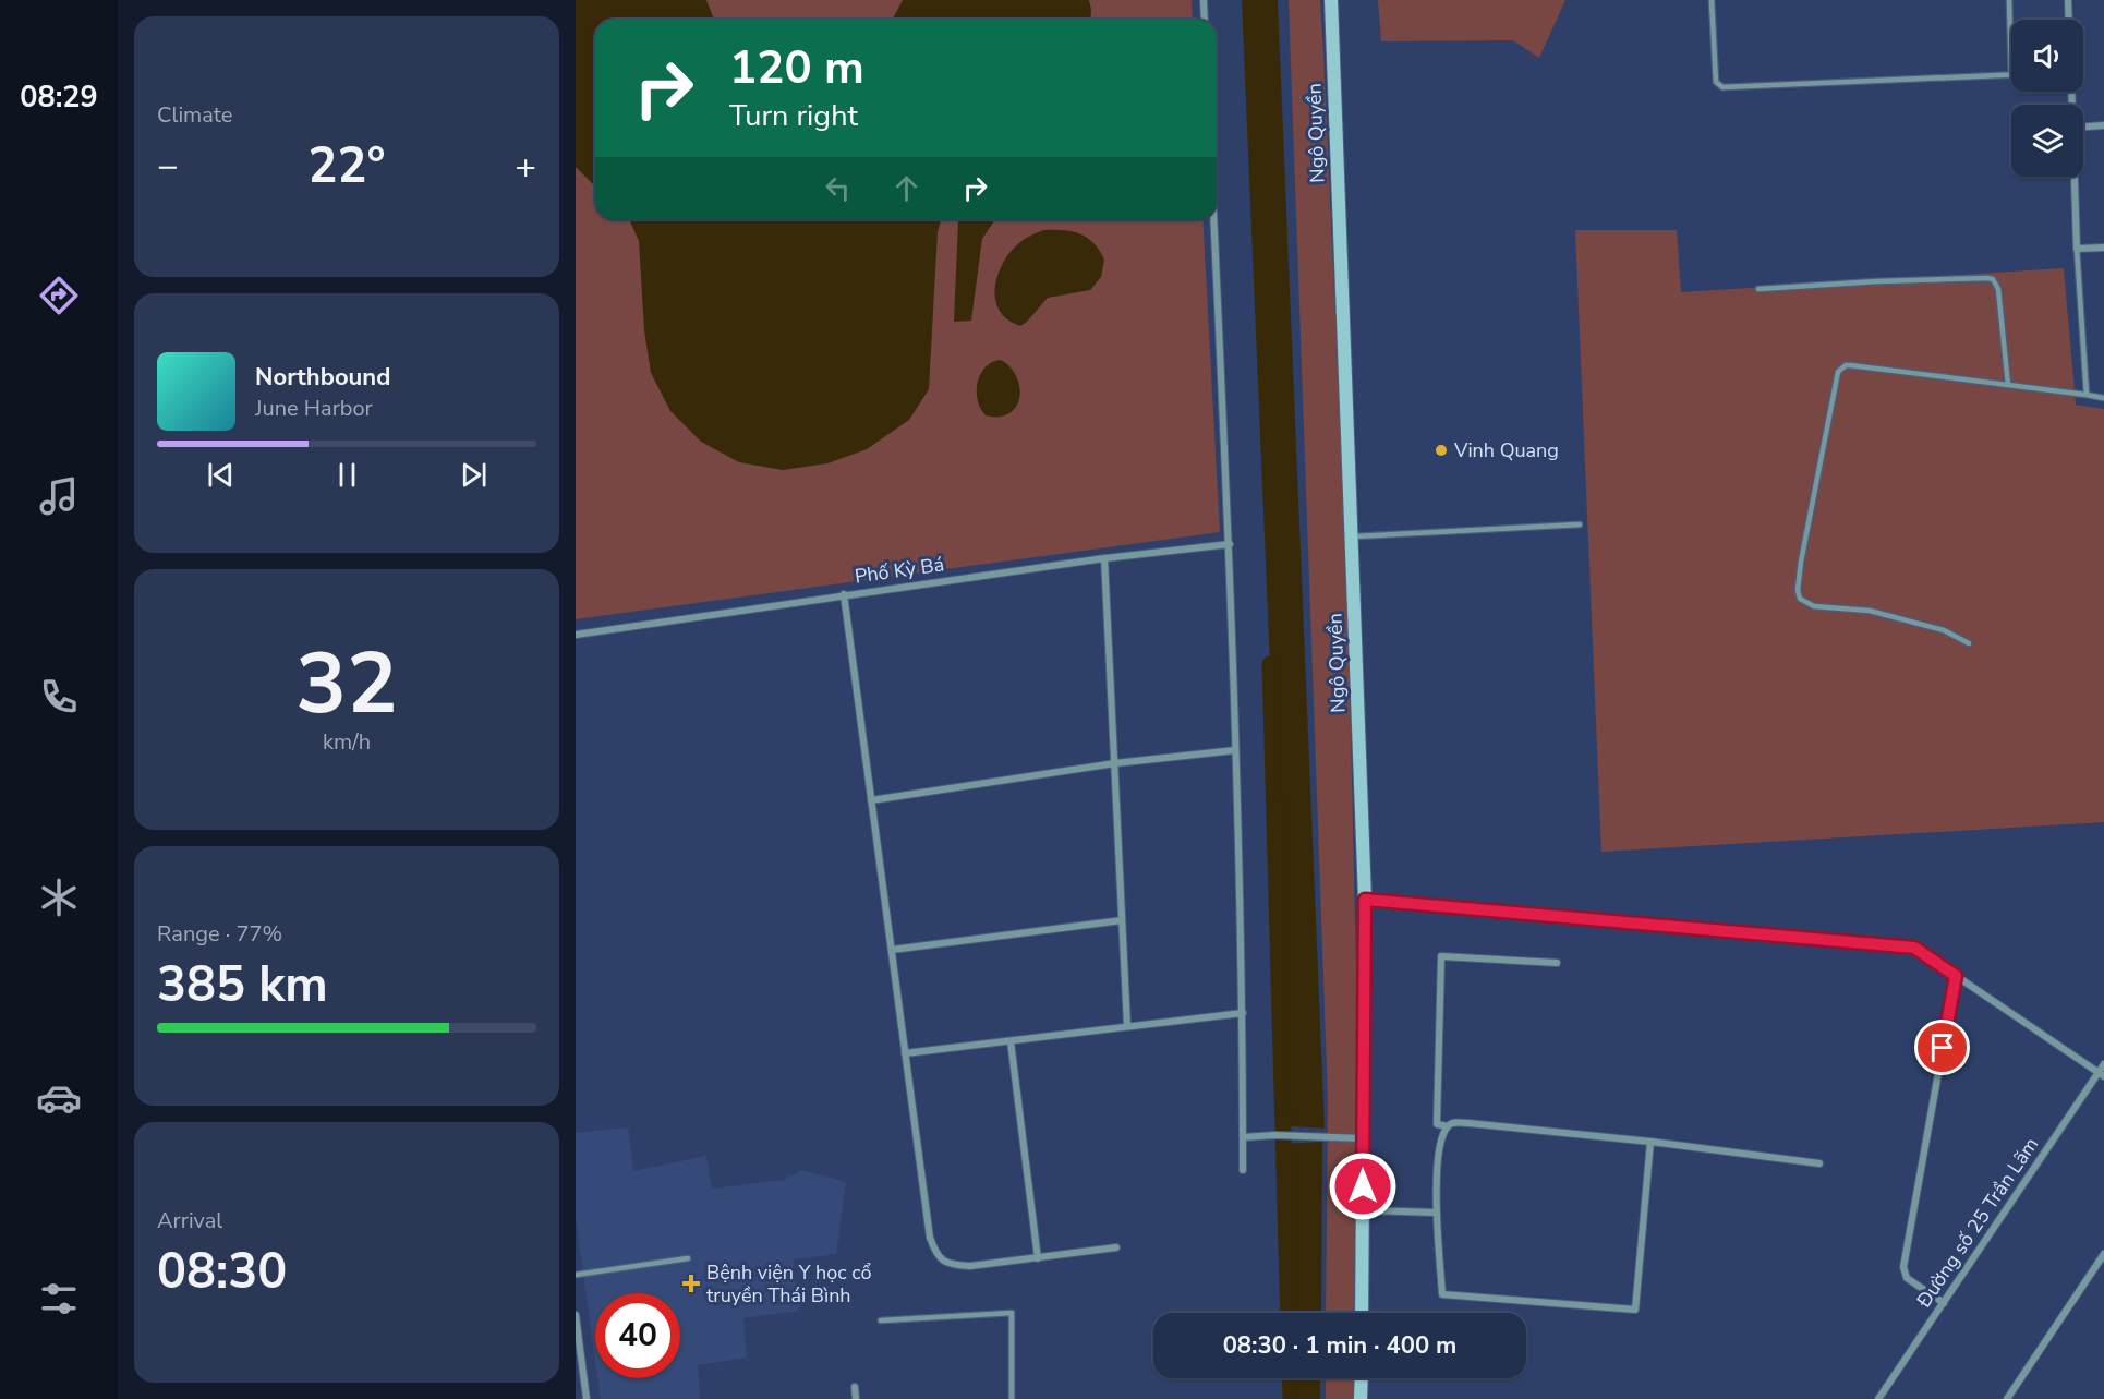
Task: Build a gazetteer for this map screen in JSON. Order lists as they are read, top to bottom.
{
  "streets": {
    "street": ["Ngô Quyền", "Phố Kỳ Bá", "Đường số 25 Trần Lãm"]
  },
  "places": {
    "other": ["Vinh Quang"],
    "health": ["Bệnh viện Y học cổ truyền Thái Bình"]
  },
  "page": {
    "tabs": "08:29",
    "tile": [
      "Climate",
      ["32", "km/h"],
      ["Range · 77%", "385 km"],
      ["Arrival", "08:30"]
    ],
    "turn": ["120 m", "Turn right"],
    "heat": ["−", "22°", "+"],
    "song": ["Northbound", "June Harbor"],
    "limit": "40",
    "trip": "08:30 · 1 min · 400 m"
  }
}
